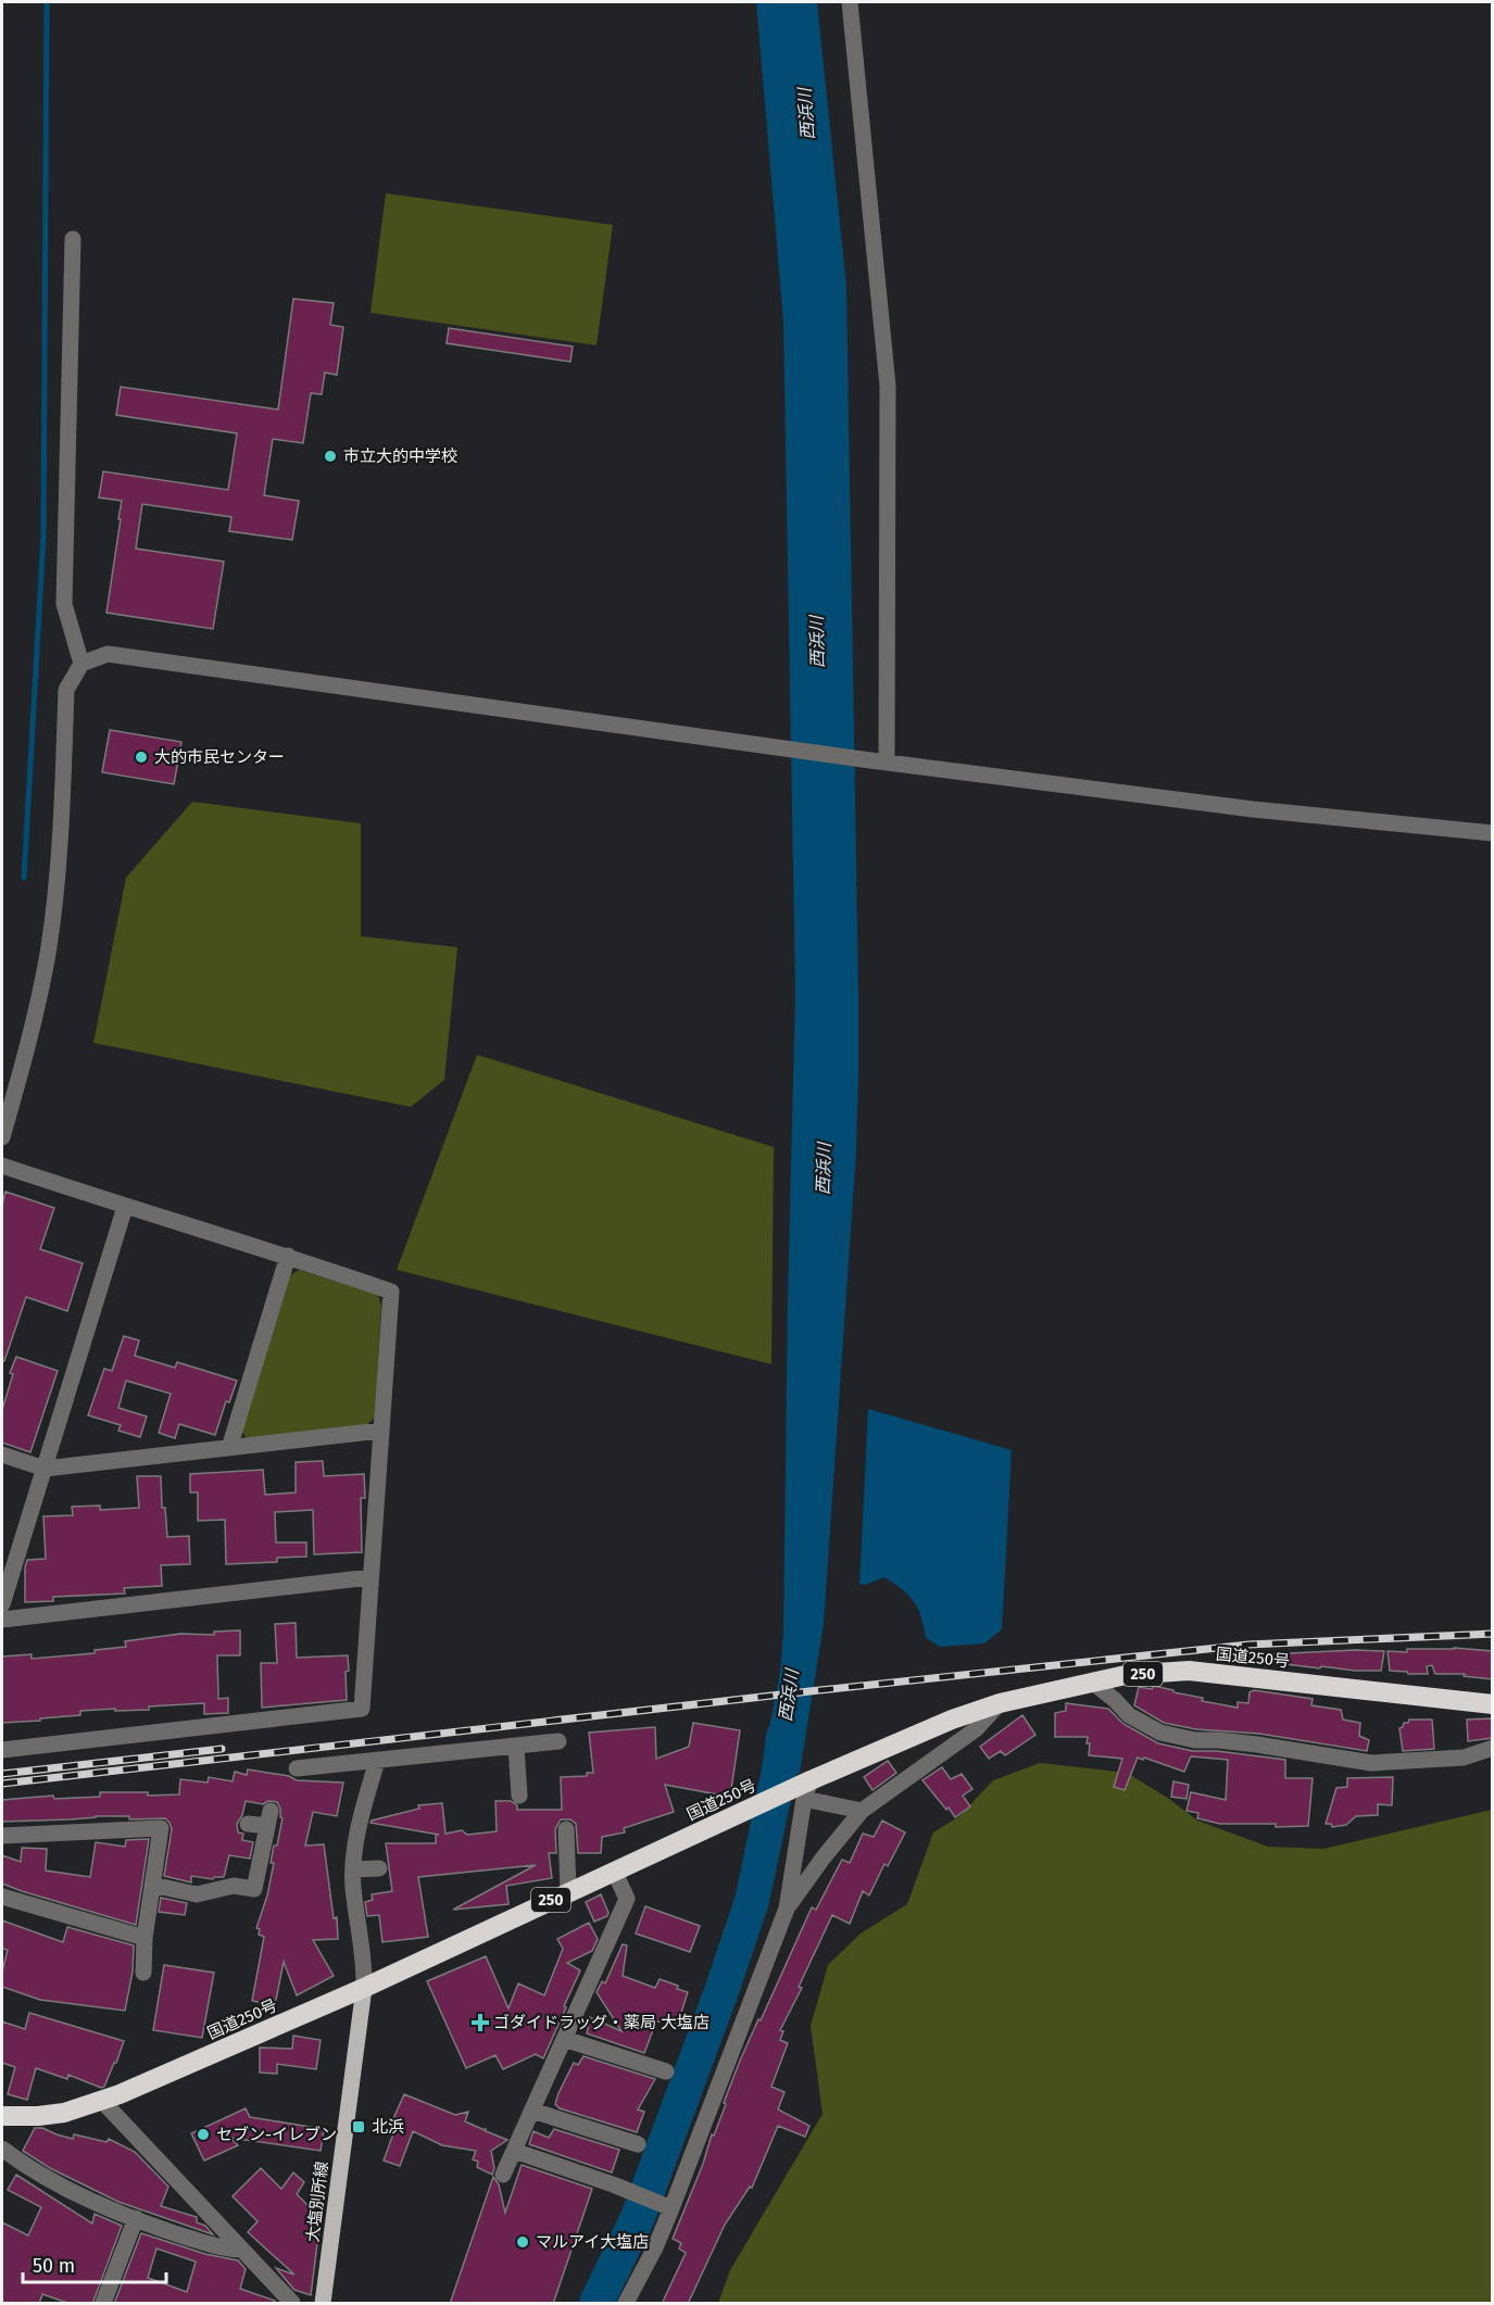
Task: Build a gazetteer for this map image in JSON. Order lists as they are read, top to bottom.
{
  "streets": {
    "highway": ["国道250号", "250"],
    "main road": ["大塩別所線"]
  },
  "crossings": [
    ["国道250号", "大塩別所線"]
  ],
  "water": ["西浜川"],
  "places": {
    "other": [
      "市立大的中学校",
      "大的市民センター",
      "セブン-イレブン",
      "マルアイ大塩店"
    ],
    "health": ["ゴダイドラッグ・薬局 大塩店"],
    "transit": ["北浜"]
  },
  "scale_bar": "50 m"
}
